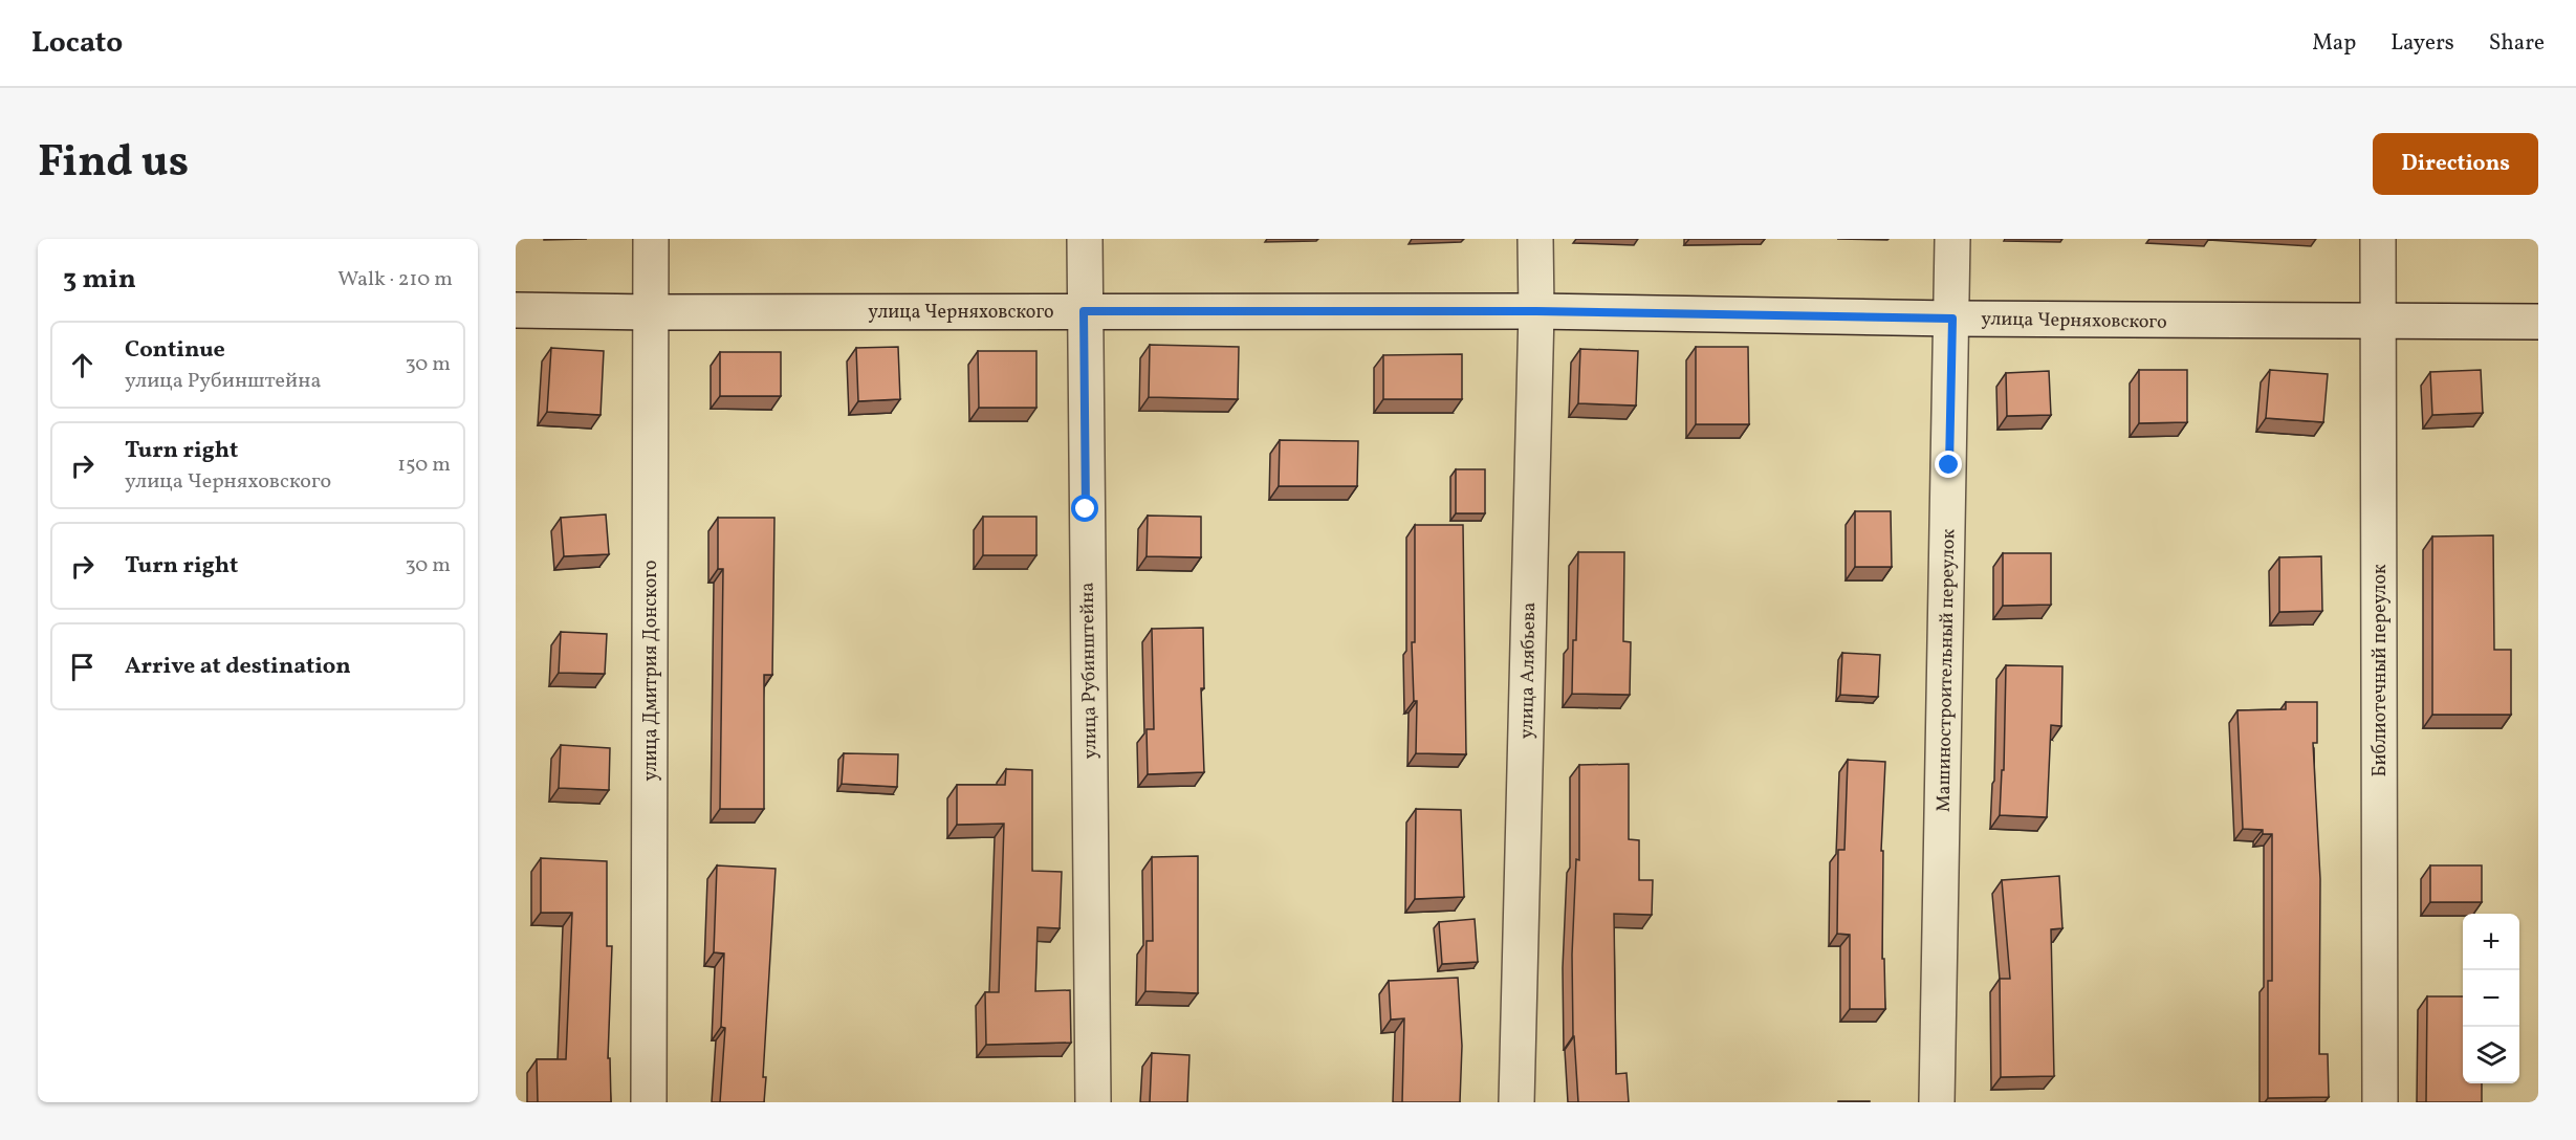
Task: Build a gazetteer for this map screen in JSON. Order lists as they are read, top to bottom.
{
  "streets": {
    "street": [
      "улица Черняховского",
      "улица Дмитрия Донского",
      "улица Рубинштейна",
      "улица Алябьева",
      "Машиностроительный переулок",
      "Библиотечный переулок"
    ]
  },
  "crossings": [
    ["улица Черняховского", "улица Дмитрия Донского"],
    ["улица Черняховского", "улица Рубинштейна"],
    ["улица Черняховского", "улица Алябьева"],
    ["улица Черняховского", "Машиностроительный переулок"],
    ["улица Черняховского", "Библиотечный переулок"]
  ],
  "page": {
    "header": "Locato",
    "nav": ["Map", "Layers", "Share"],
    "title": "Find us",
    "buttons": "Directions",
    "heading": ["3 min", "Walk · 210 m"],
    "list": [
      ["Continue", "улица Рубинштейна", "30 m"],
      ["Turn right", "улица Черняховского", "150 m"],
      ["Turn right", "30 m"],
      "Arrive at destination"
    ],
    "map_buttons": ["+", "−"]
  }
}
